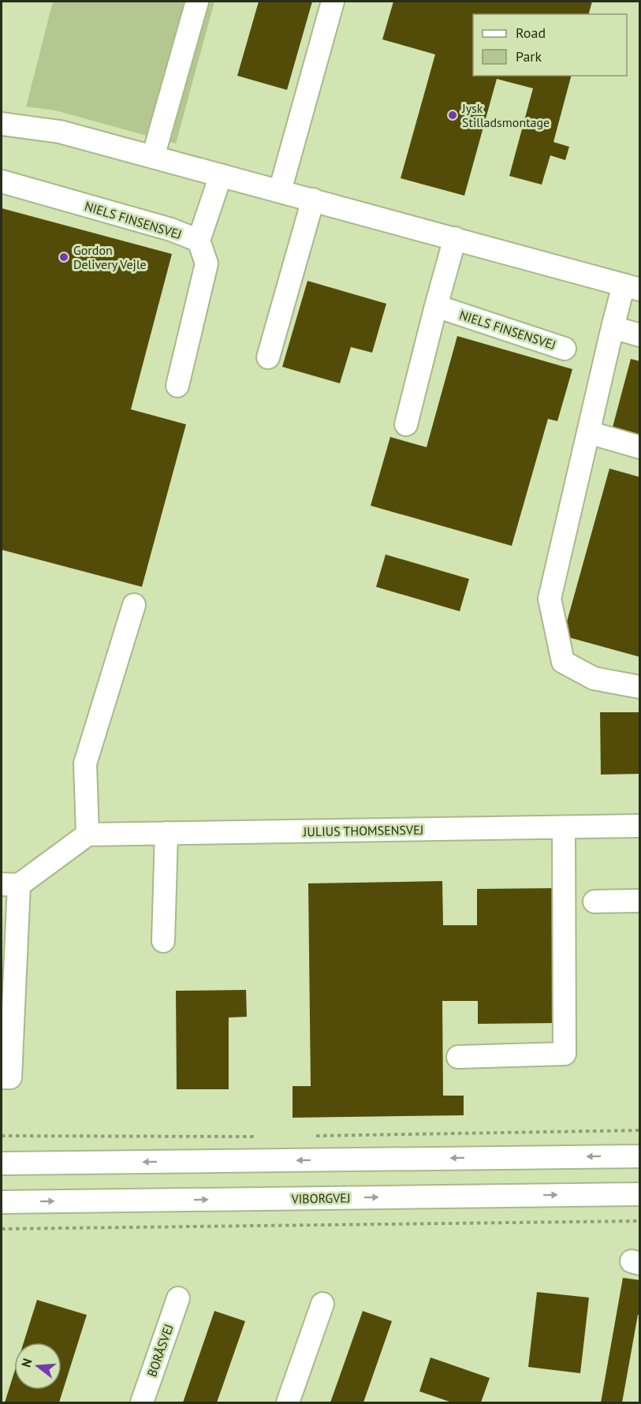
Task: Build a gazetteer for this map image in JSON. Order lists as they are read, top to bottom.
{
  "streets": {
    "street": [
      "NIELS FINSENSVEJ",
      "JULIUS THOMSENSVEJ",
      "VIBORGVEJ",
      "BORÅSVEJ"
    ]
  },
  "places": ["Jysk Stilladsmontage", "Gordon Delivery Vejle"],
  "legend": ["Road", "Park"],
  "north": "left"
}
